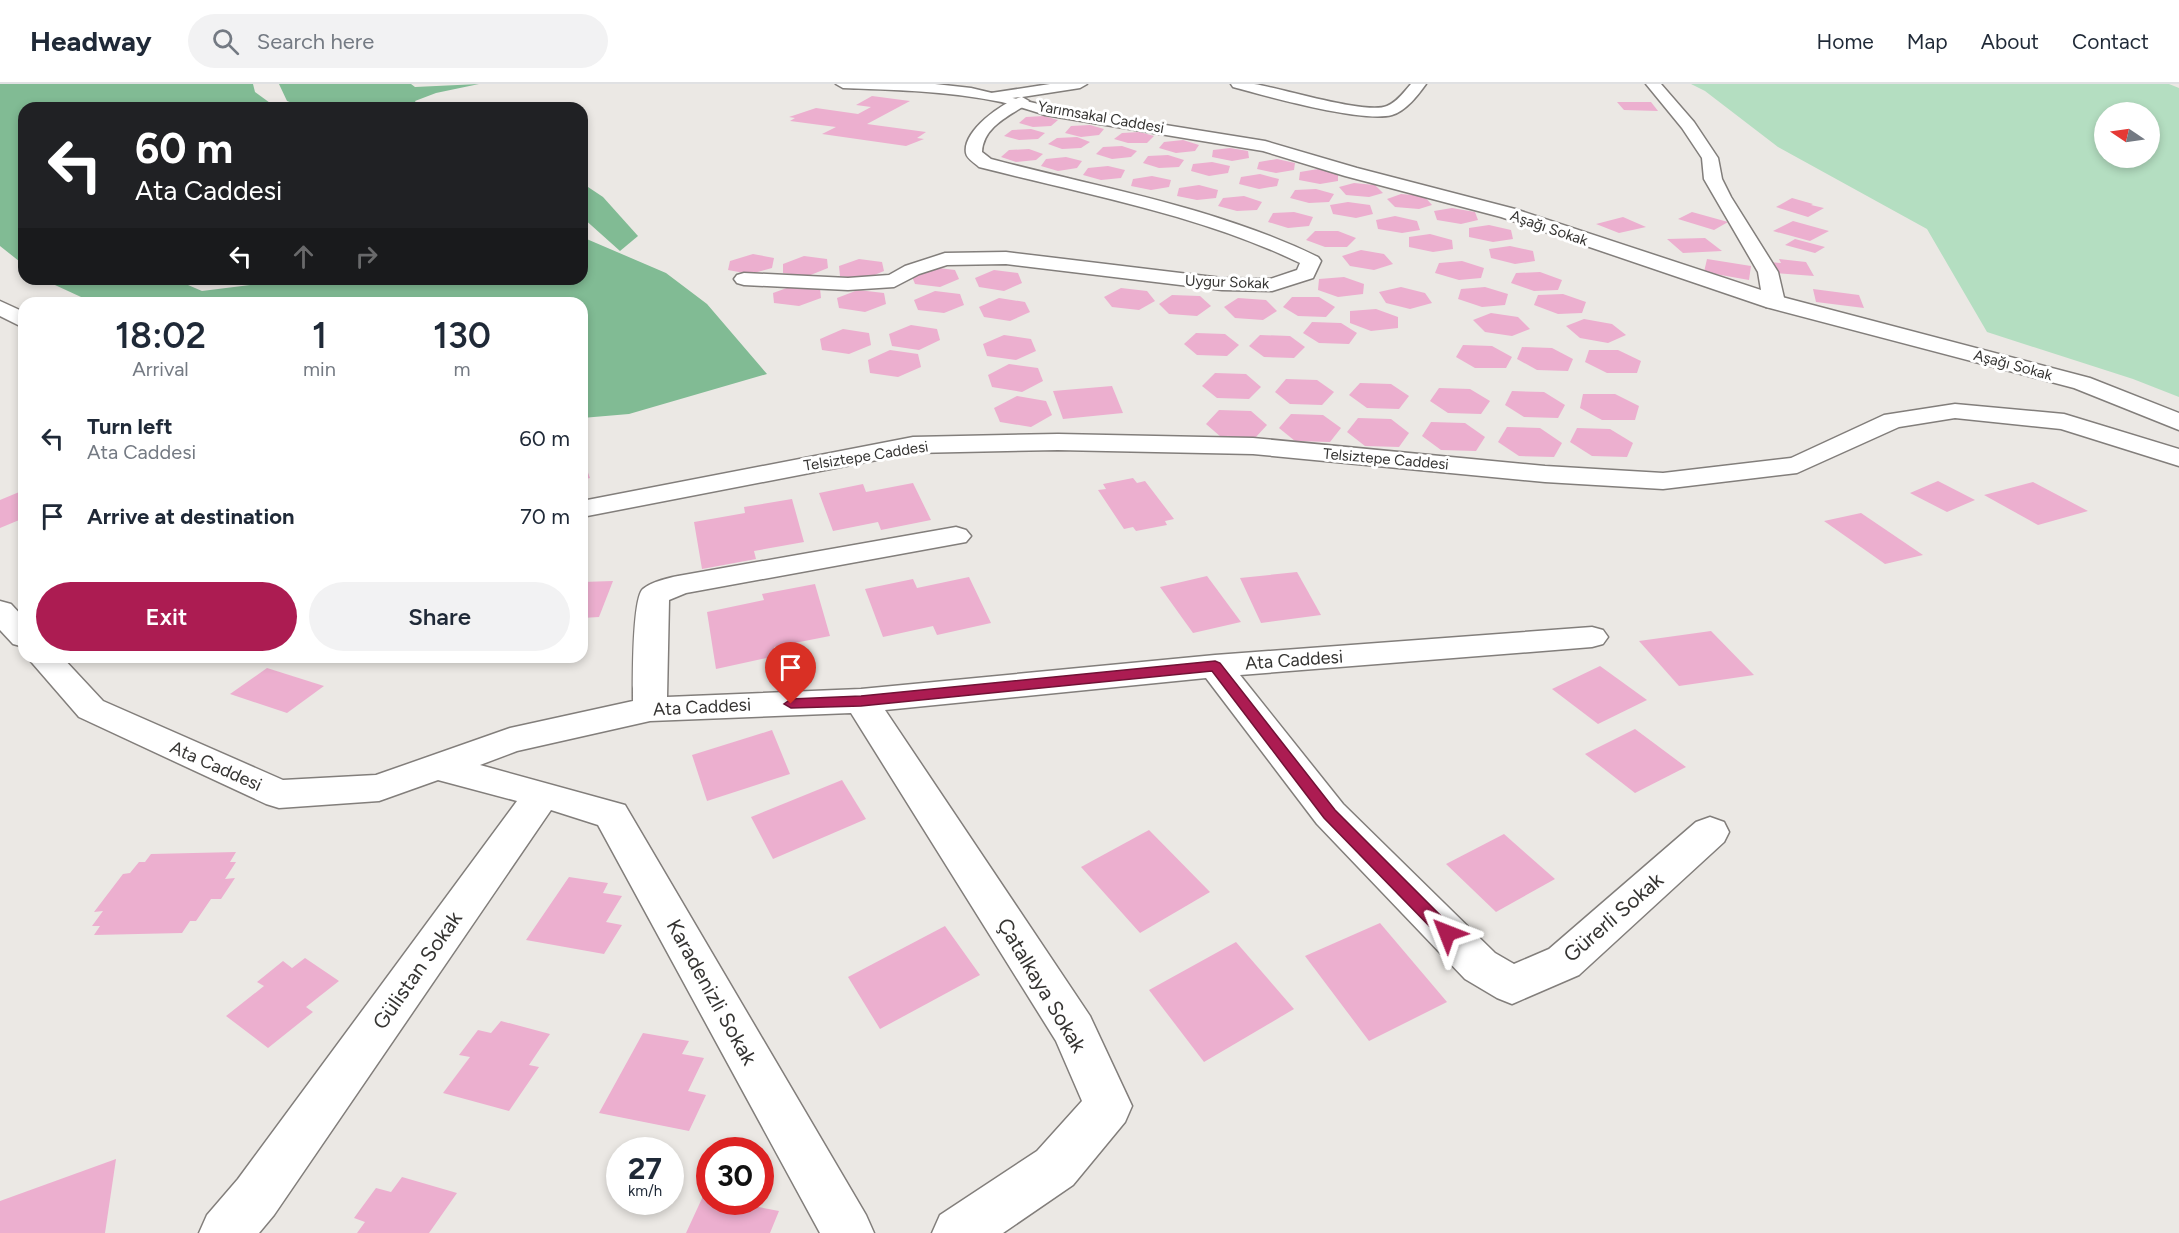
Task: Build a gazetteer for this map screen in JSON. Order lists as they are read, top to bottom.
{
  "streets": {
    "street": [
      "Yarımsakal Caddesi",
      "Aşağı Sokak",
      "Uygur Sokak",
      "Telsiztepe Caddesi",
      "Ata Caddesi",
      "Gürerli Sokak",
      "Gülistan Sokak",
      "Çatalkaya Sokak",
      "Karadenizli Sokak"
    ]
  },
  "crossings": [
    ["Yarımsakal Caddesi", "Aşağı Sokak"],
    ["Yarımsakal Caddesi", "Uygur Sokak"],
    ["Ata Caddesi", "Gürerli Sokak"],
    ["Ata Caddesi", "Çatalkaya Sokak"],
    ["Gülistan Sokak", "Karadenizli Sokak"]
  ],
  "north": "left",
  "page": {
    "header": "Headway",
    "search": "Search here",
    "nav": [
      "Home",
      "Map",
      "About",
      "Contact"
    ],
    "turn": ["60 m", "Ata Caddesi"],
    "eta": [
      "18:02",
      "Arrival",
      "1",
      "min",
      "130",
      "m"
    ],
    "list": [
      {
        "name": "Turn left",
        "note": "Ata Caddesi",
        "value": "60 m"
      },
      {
        "name": "Arrive at destination",
        "value": "70 m"
      }
    ],
    "buttons": ["Exit", "Share"],
    "speed": "27 km/h",
    "limit": "30"
  }
}
